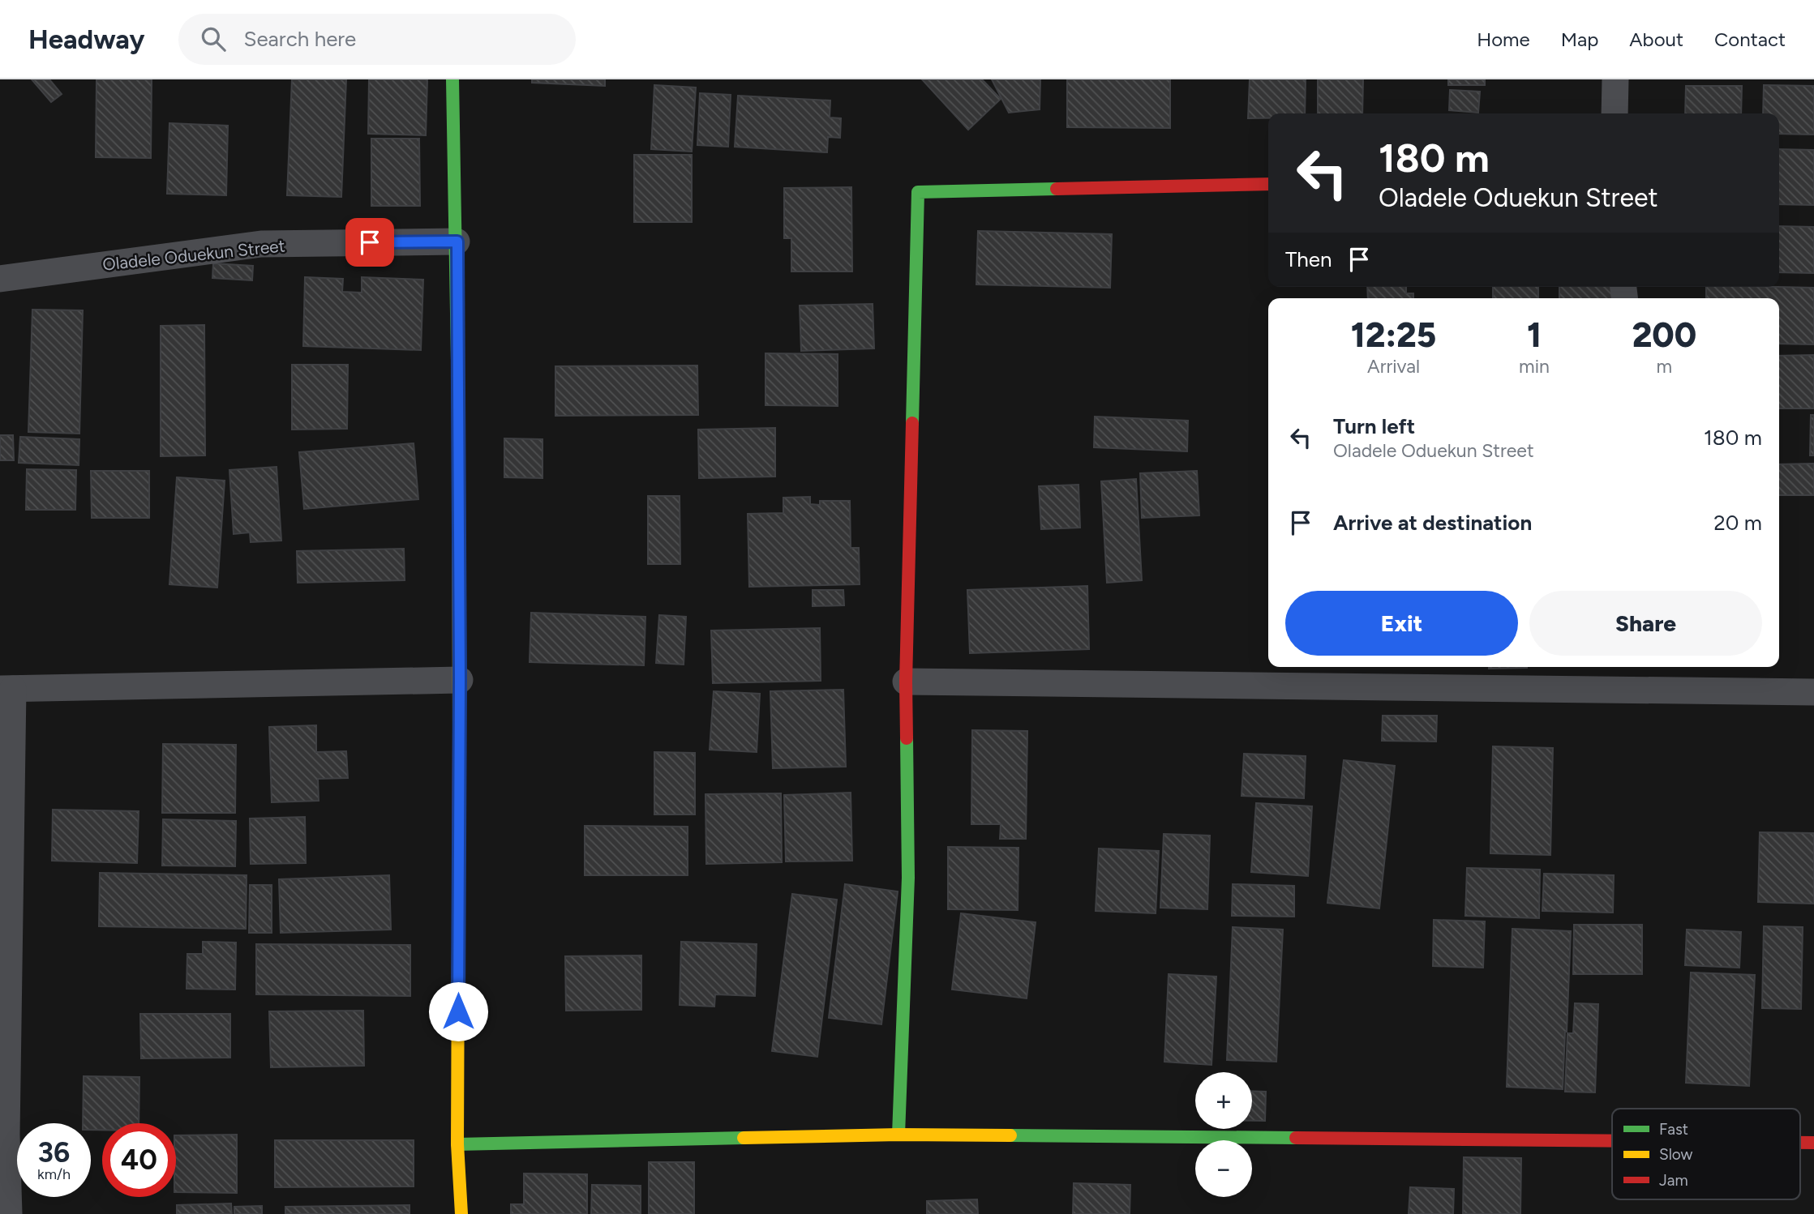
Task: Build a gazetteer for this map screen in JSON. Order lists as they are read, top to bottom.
{
  "streets": {
    "street": ["Oladele Oduekun Street"]
  },
  "legend": ["Fast", "Slow", "Jam"],
  "page": {
    "header": "Headway",
    "search": "Search here",
    "nav": [
      "Home",
      "Map",
      "About",
      "Contact"
    ],
    "turn": ["180 m", "Oladele Oduekun Street"],
    "then": "Then",
    "eta": [
      "12:25",
      "Arrival",
      "1",
      "min",
      "200",
      "m"
    ],
    "list": [
      {
        "name": "Turn left",
        "note": "Oladele Oduekun Street",
        "value": "180 m"
      },
      {
        "name": "Arrive at destination",
        "value": "20 m"
      }
    ],
    "buttons": ["Exit", "Share"],
    "map_buttons": ["+", "−"],
    "speed": "36 km/h",
    "limit": "40"
  }
}
